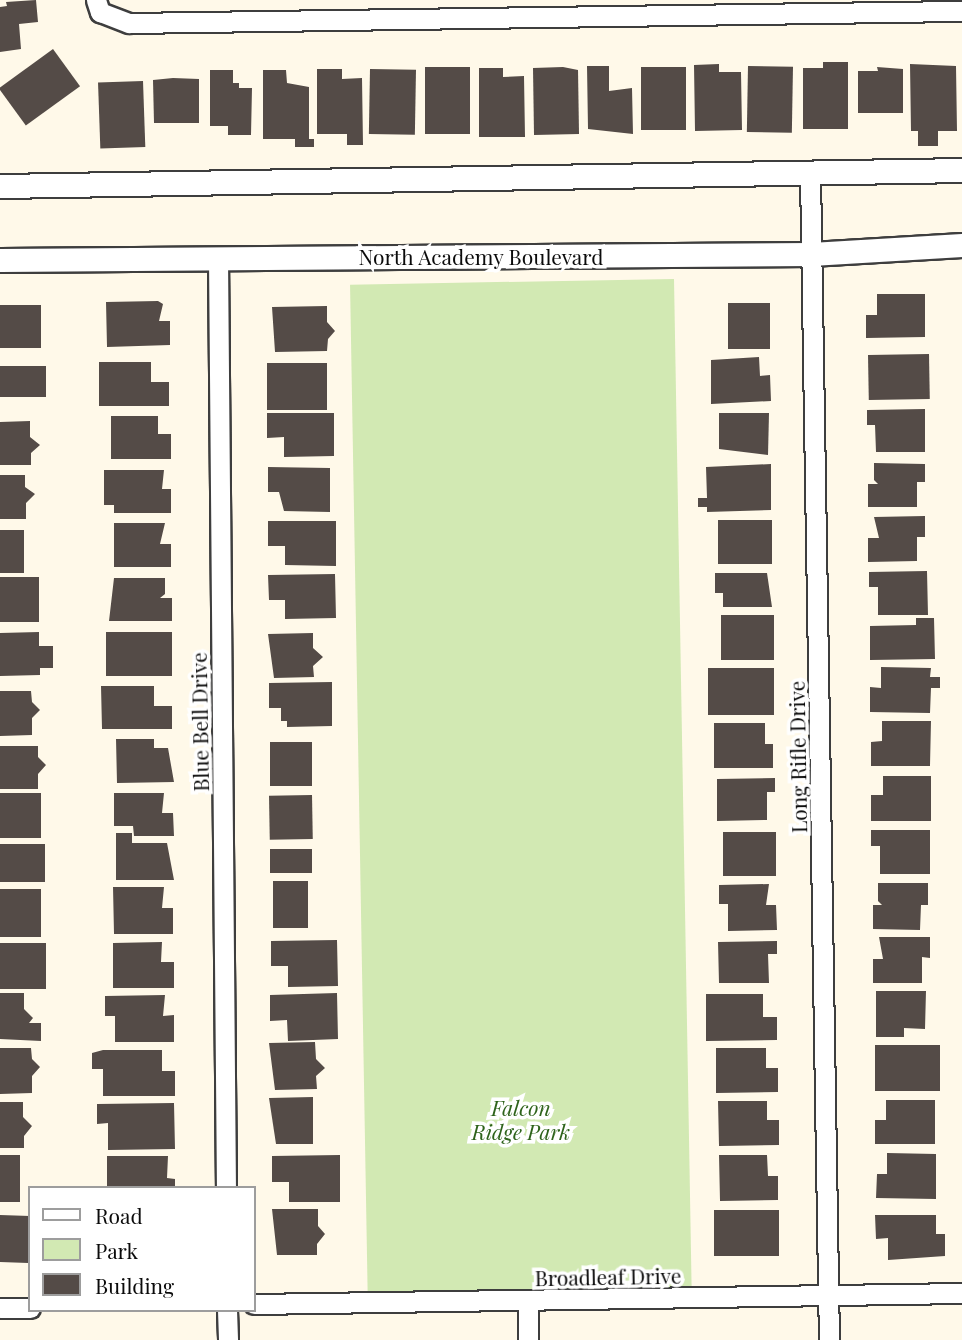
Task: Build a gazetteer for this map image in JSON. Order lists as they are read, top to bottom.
{
  "streets": {
    "street": [
      "North Academy Boulevard",
      "Blue Bell Drive",
      "Long Rifle Drive",
      "Broadleaf Drive"
    ]
  },
  "crossings": [
    ["North Academy Boulevard", "Blue Bell Drive"],
    ["North Academy Boulevard", "Long Rifle Drive"],
    ["Long Rifle Drive", "Broadleaf Drive"]
  ],
  "parks": ["Falcon Ridge Park"],
  "legend": ["Road", "Park", "Building"]
}
